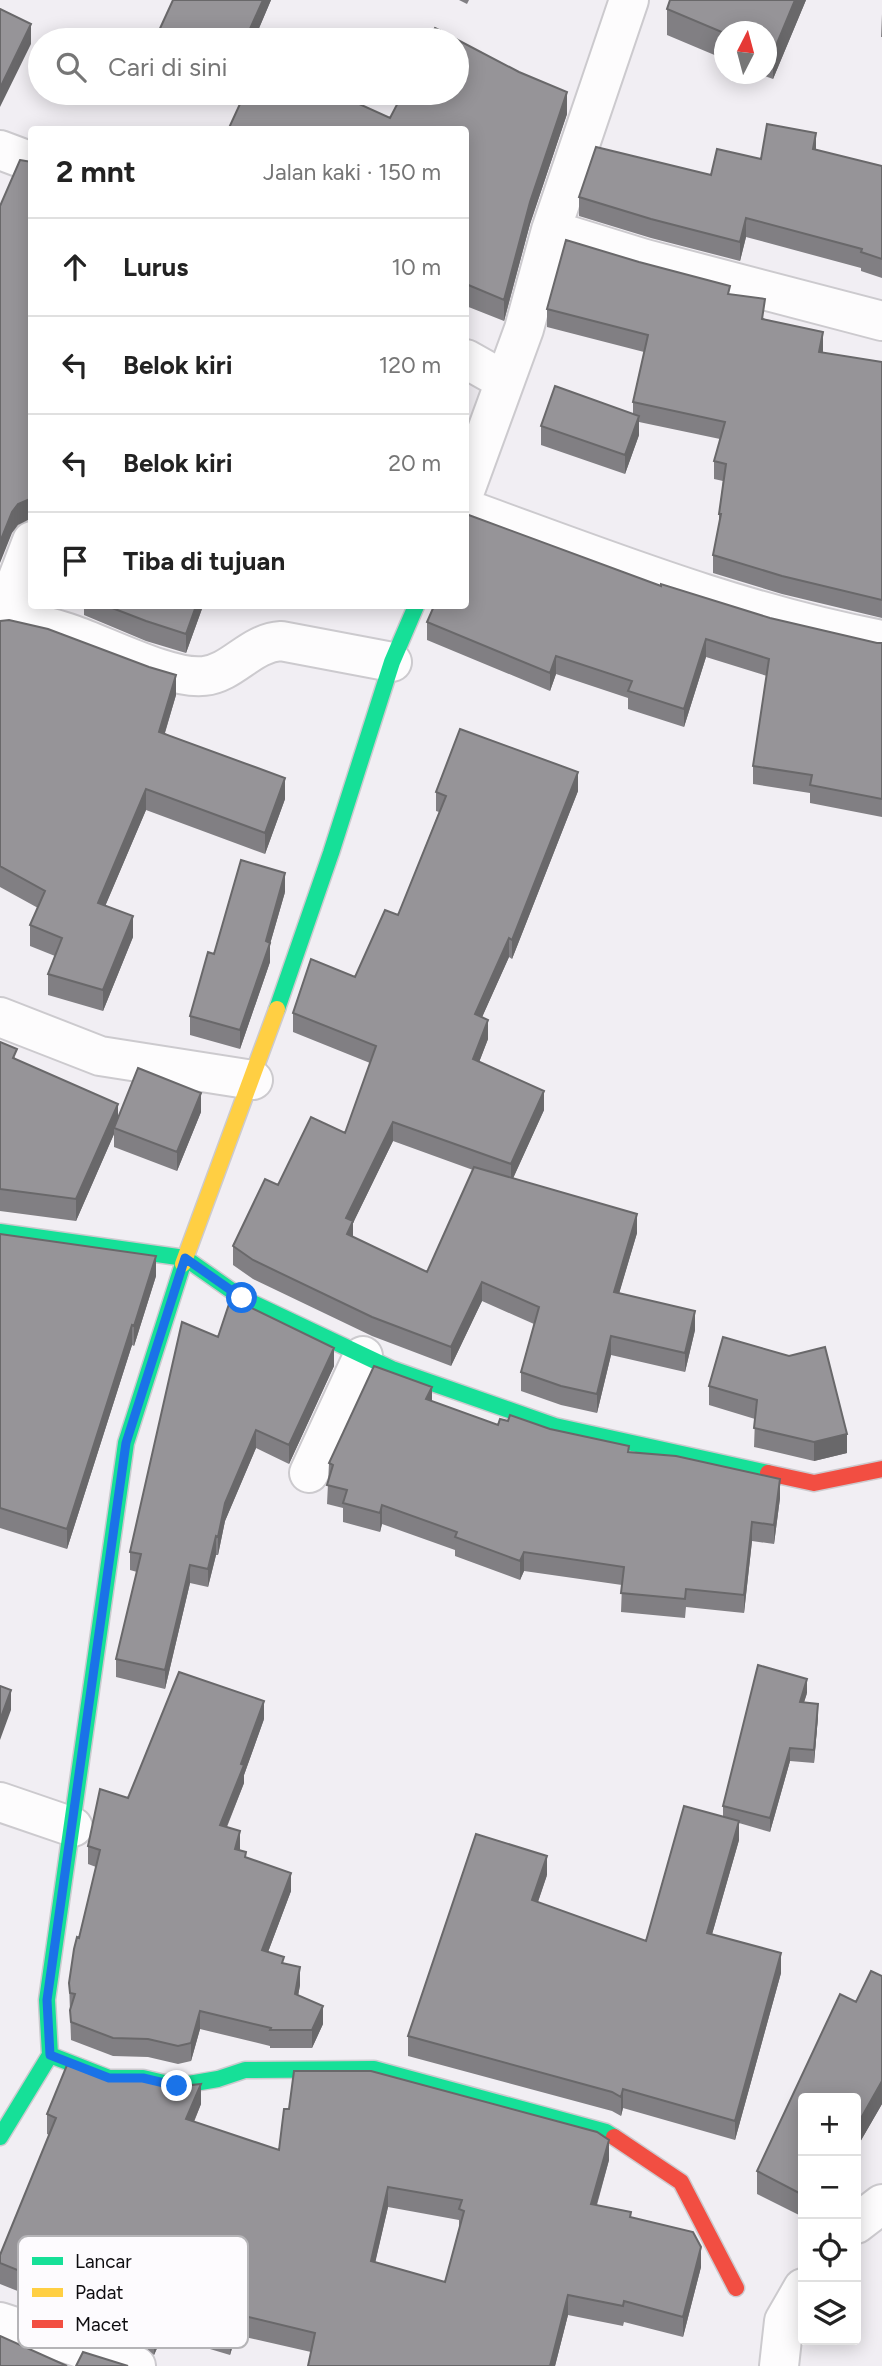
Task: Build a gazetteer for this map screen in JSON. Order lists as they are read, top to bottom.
{
  "legend": ["Lancar", "Padat", "Macet"],
  "north": "top",
  "page": {
    "search": "Cari di sini",
    "heading": ["2 mnt", "Jalan kaki · 150 m"],
    "list": [
      ["Lurus", "10 m"],
      ["Belok kiri", "120 m"],
      ["Belok kiri", "20 m"],
      "Tiba di tujuan"
    ],
    "map_buttons": ["+", "−"]
  }
}
